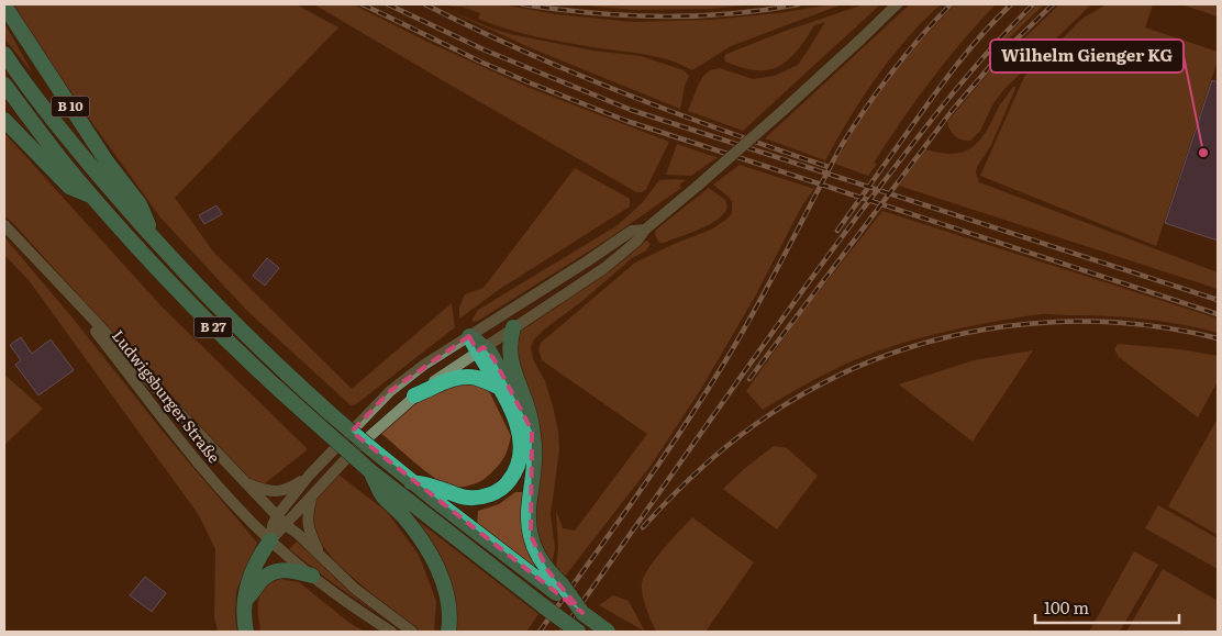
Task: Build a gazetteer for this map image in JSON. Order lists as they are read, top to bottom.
{
  "streets": {
    "highway": ["B 10", "B 27"],
    "main road": ["Ludwigsburger Straße"]
  },
  "crossings": [
    ["B 10", "B 27"]
  ],
  "places": ["Wilhelm Gienger KG"],
  "scale_bar": "100 m"
}
